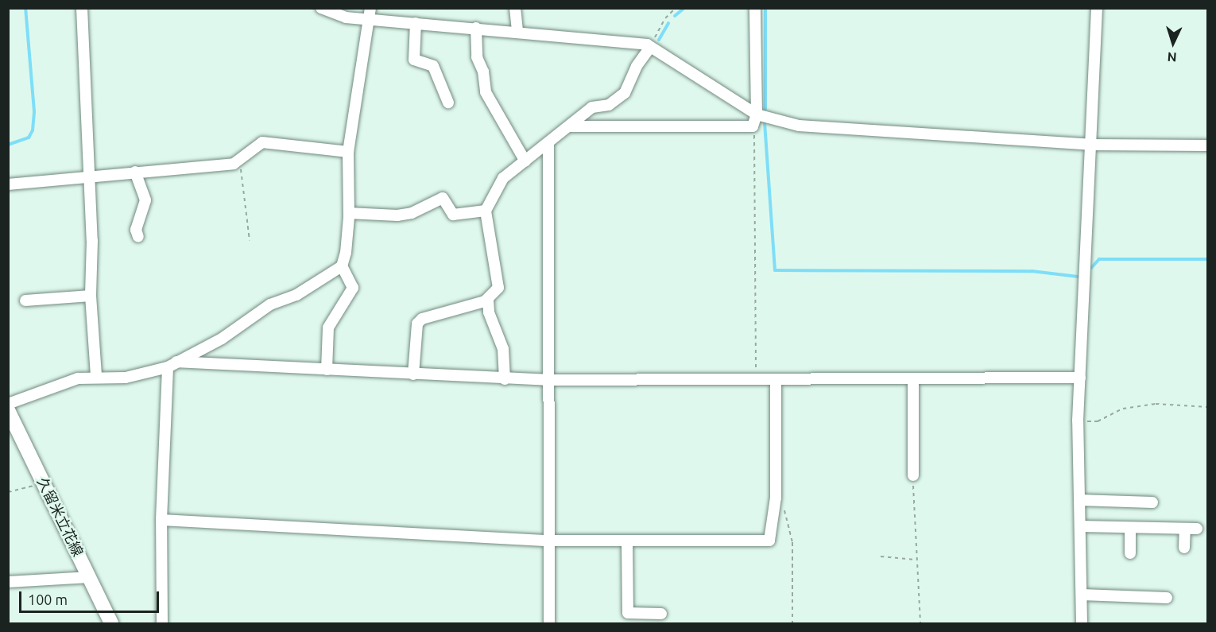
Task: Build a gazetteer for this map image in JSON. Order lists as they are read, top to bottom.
{
  "streets": {
    "main road": ["久留米立花線"]
  },
  "scale_bar": "100 m",
  "north": "bottom"
}
